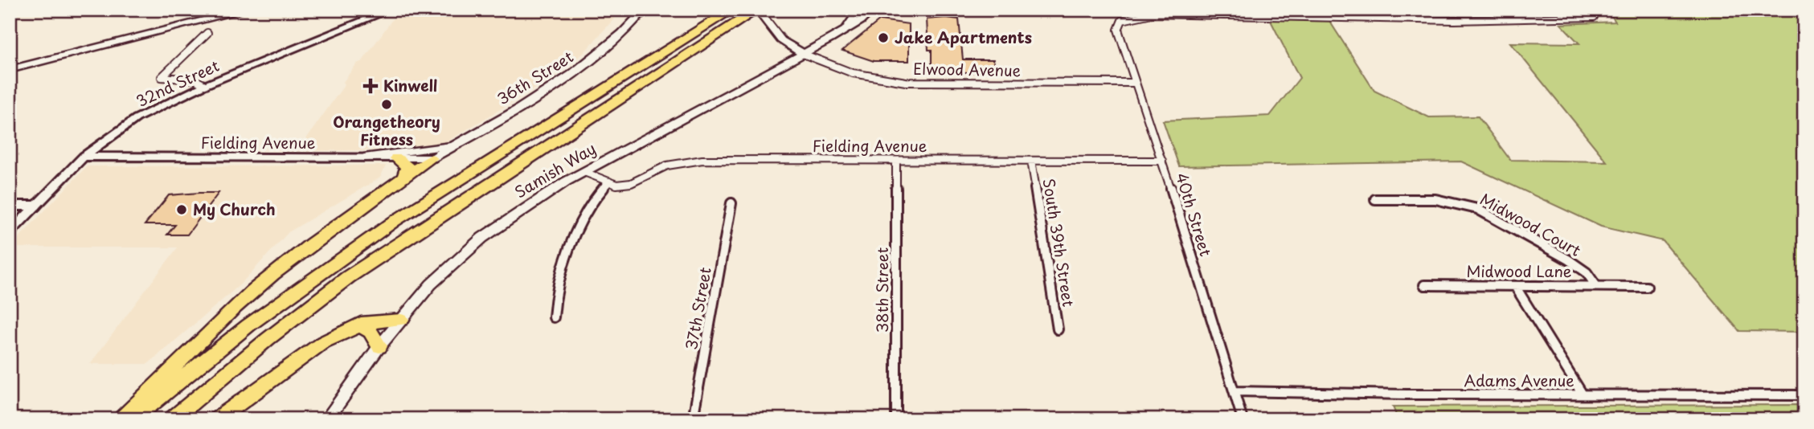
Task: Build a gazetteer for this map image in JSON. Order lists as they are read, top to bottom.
{
  "streets": {
    "main road": ["36th Street", "Samish Way"],
    "street": [
      "Elwood Avenue",
      "32nd Street",
      "Fielding Avenue",
      "40th Street",
      "Midwood Court",
      "South 39th Street",
      "Midwood Lane",
      "38th Street",
      "37th Street",
      "Adams Avenue"
    ]
  },
  "crossings": [
    ["Elwood Avenue", "Samish Way"],
    ["Elwood Avenue", "40th Street"],
    ["36th Street", "Fielding Avenue"],
    ["32nd Street", "Fielding Avenue"],
    ["Fielding Avenue", "Samish Way"],
    ["Fielding Avenue", "40th Street"],
    ["Fielding Avenue", "South 39th Street"],
    ["Fielding Avenue", "38th Street"],
    ["40th Street", "Adams Avenue"],
    ["Midwood Court", "Midwood Lane"]
  ],
  "places": {
    "other": ["Jake Apartments", "Orangetheory Fitness", "My Church"],
    "health": ["Kinwell"]
  }
}
